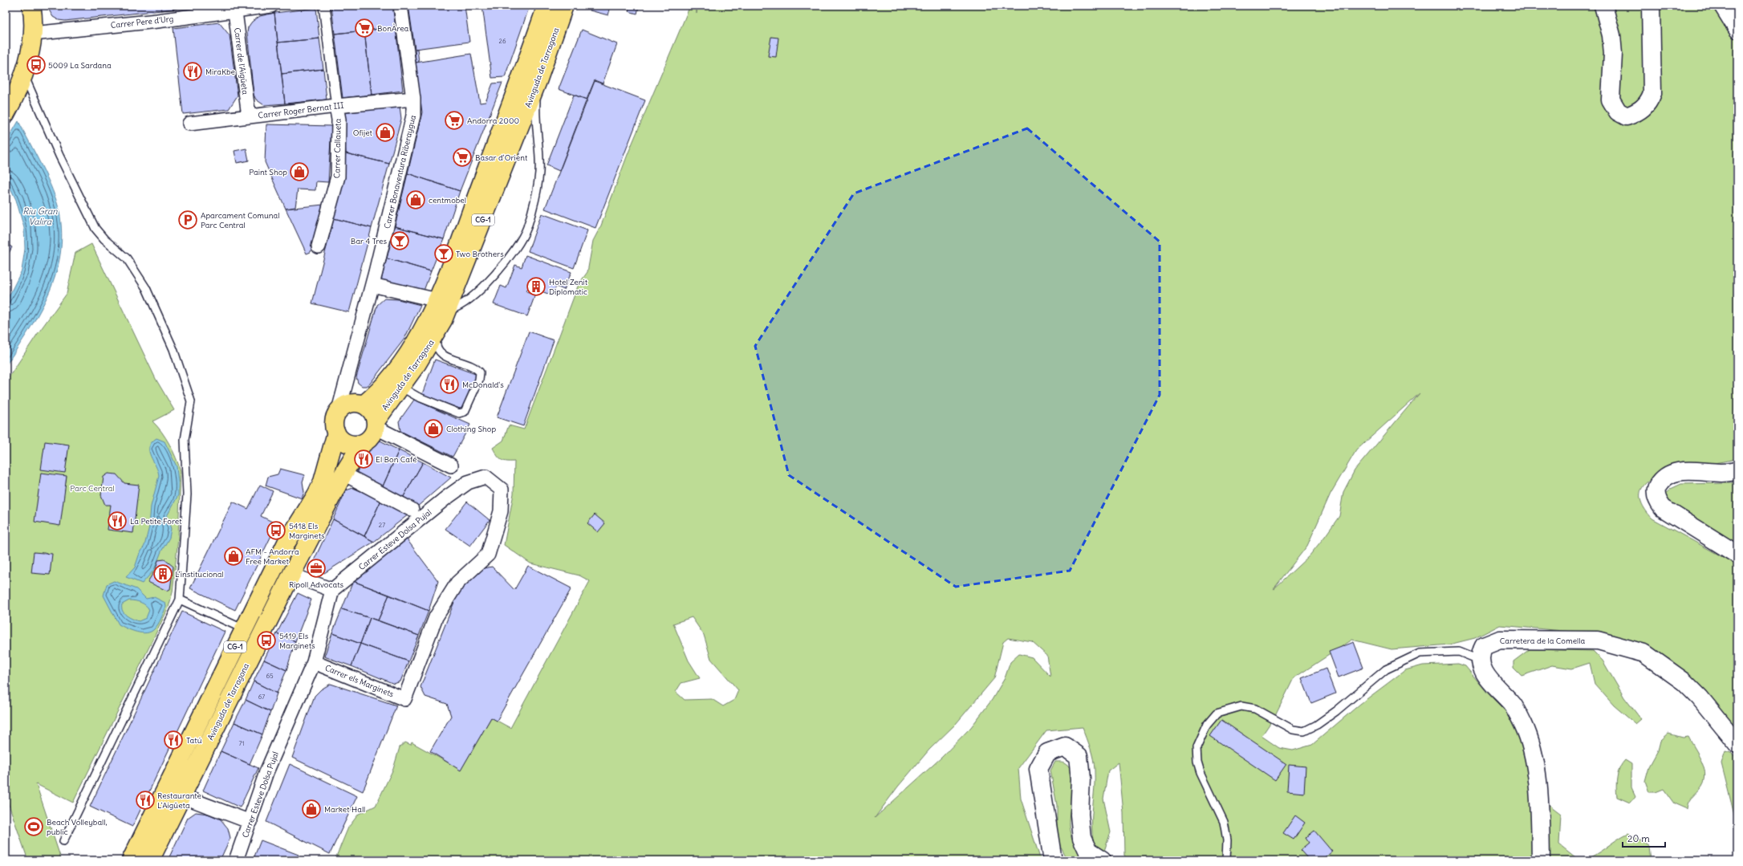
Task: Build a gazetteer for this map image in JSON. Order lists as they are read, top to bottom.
{
  "streets": {
    "main road": ["Avinguda de Tarragona", "CG-1", "Carretera de la Comella"],
    "street": [
      "Carrer Pere d'Urg",
      "Carrer de l'Aigüeta",
      "Carrer Roger Bernat III",
      "Carrer Callaueta",
      "Carrer Bonaventura Riberaygua",
      "Carrer Esteve Dolsa Pujal",
      "Carrer els Marginets"
    ]
  },
  "crossings": [
    ["Carrer Pere d'Urg", "Carrer de l'Aigüeta"],
    ["Carrer de l'Aigüeta", "Carrer Roger Bernat III"],
    ["Avinguda de Tarragona", "Carrer Bonaventura Riberaygua"],
    ["Avinguda de Tarragona", "CG-1"],
    ["Carrer Roger Bernat III", "Carrer Callaueta"],
    ["Carrer Roger Bernat III", "Carrer Bonaventura Riberaygua"],
    ["Carrer Bonaventura Riberaygua", "CG-1"],
    ["Carrer Esteve Dolsa Pujal", "Carrer els Marginets"]
  ],
  "water": ["Riu Gran Valira"],
  "parks": ["Parc Central"],
  "places": {
    "supermarket": ["BonÀrea", "Andorra 2000", "Basar d'Orient"],
    "bus stop": ["5009 La Sardana", "5418 Els Marginets", "5419 Els Marginets"],
    "restaurant": [
      "MiraKbe",
      "McDonald's",
      "El Bon Café",
      "La Petite Foret",
      "Tatú",
      "Restaurante L'Aigüeta"
    ],
    "shop": [
      "Ofijet",
      "Paint Shop",
      "centmobel",
      "Clothing Shop",
      "AFM - Andorra Free Market",
      "Market Hall"
    ],
    "parking": ["Aparcament Comunal Parc Central"],
    "bar": ["Bar 4 Tres", "Two Brothers"],
    "building": ["Hotel Zenit Diplomatic", "L’institucional"],
    "office": ["Ripoll Advocats"],
    "sports": ["Beach Volleyball, public"]
  },
  "house_numbers": [
    "26",
    "27",
    "65",
    "67",
    "71"
  ],
  "scale_bar": "20 m"
}
